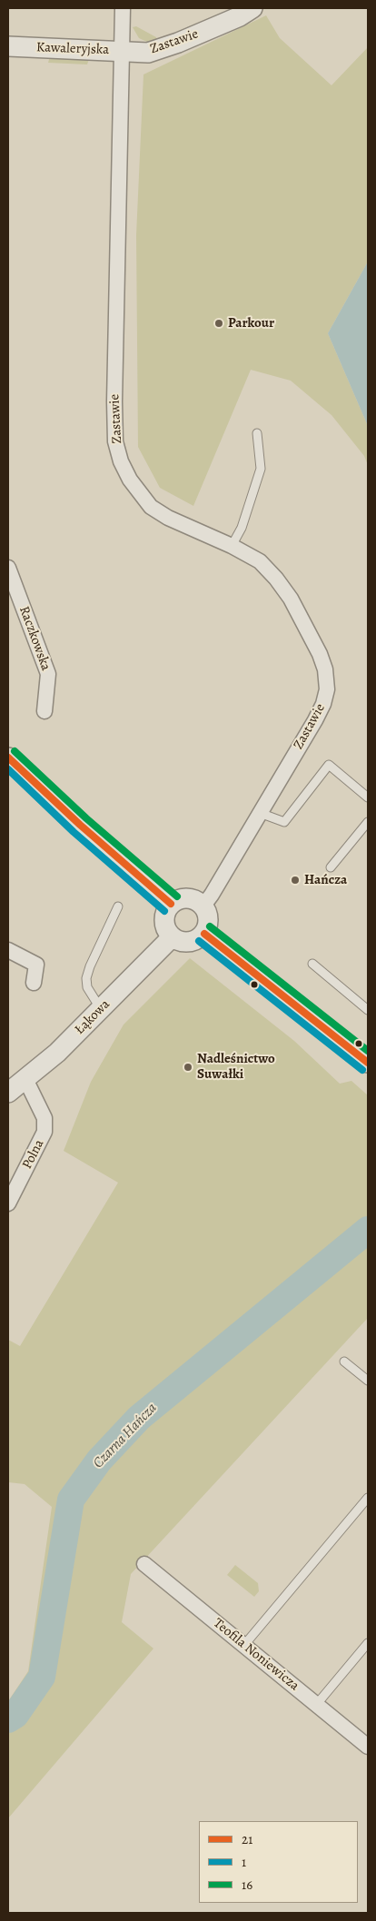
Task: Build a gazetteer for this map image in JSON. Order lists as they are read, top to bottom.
{
  "streets": {
    "street": [
      "Zastawie",
      "Kawaleryjska",
      "Raczkowska",
      "Łąkowa",
      "Polna",
      "Teofila Noniewicza"
    ]
  },
  "crossings": [
    ["Zastawie", "Kawaleryjska"],
    ["Zastawie", "Łąkowa"],
    ["Łąkowa", "Polna"]
  ],
  "water": ["Czarna Hańcza"],
  "places": ["Parkour", "Hańcza", "Nadleśnictwo Suwałki"],
  "lines": ["transit line 16", "transit line 21", "transit line 1"],
  "legend": ["21", "1", "16"]
}
